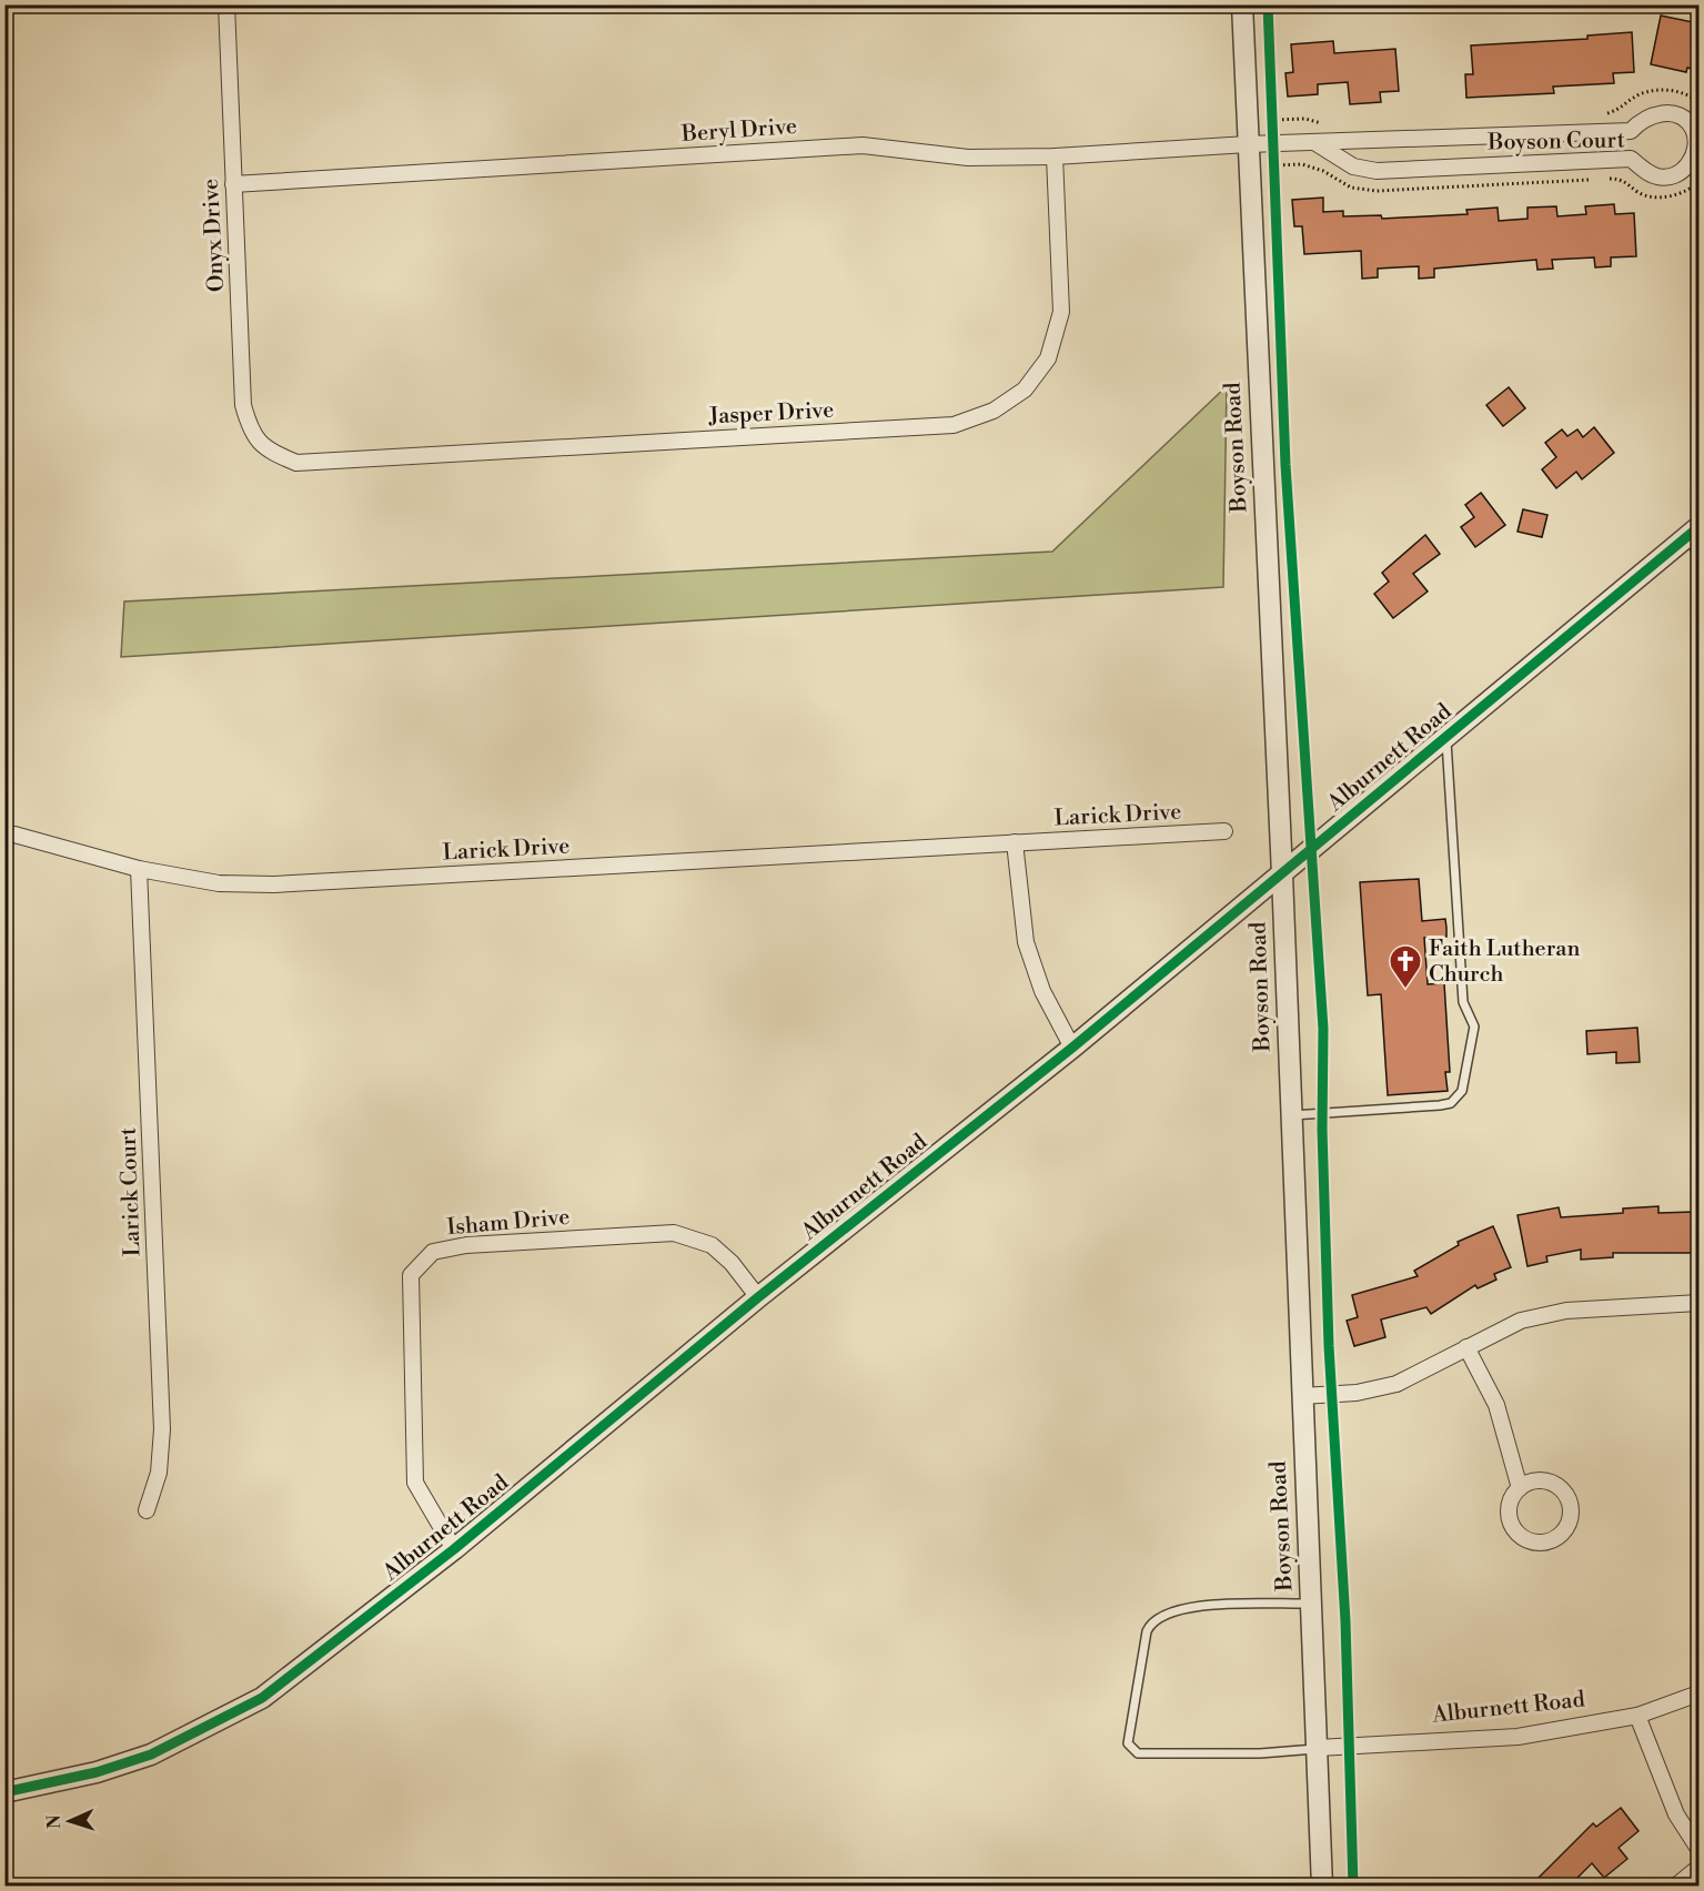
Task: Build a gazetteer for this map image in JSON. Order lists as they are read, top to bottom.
{
  "streets": {
    "street": [
      "Beryl Drive",
      "Boyson Court",
      "Onyx Drive",
      "Jasper Drive",
      "Boyson Road",
      "Alburnett Road",
      "Larick Drive",
      "Larick Court",
      "Isham Drive"
    ]
  },
  "crossings": [
    ["Beryl Drive", "Boyson Court"],
    ["Beryl Drive", "Onyx Drive"],
    ["Beryl Drive", "Jasper Drive"],
    ["Beryl Drive", "Boyson Road"],
    ["Onyx Drive", "Jasper Drive"],
    ["Boyson Road", "Alburnett Road"],
    ["Alburnett Road", "Isham Drive"],
    ["Larick Drive", "Larick Court"]
  ],
  "places": {
    "church": ["Faith Lutheran Church"]
  },
  "north": "left"
}
